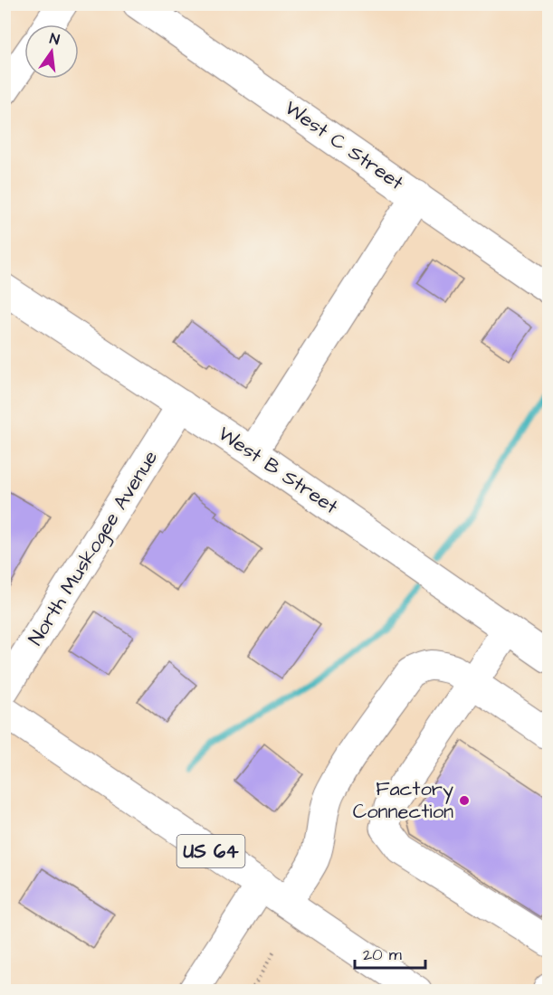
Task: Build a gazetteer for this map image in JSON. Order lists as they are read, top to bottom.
{
  "streets": {
    "street": [
      "West C Street",
      "West B Street",
      "North Muskogee Avenue",
      "US 64"
    ]
  },
  "crossings": [
    ["West B Street", "North Muskogee Avenue"]
  ],
  "places": ["Factory Connection"],
  "scale_bar": "20 m",
  "north": "top"
}
